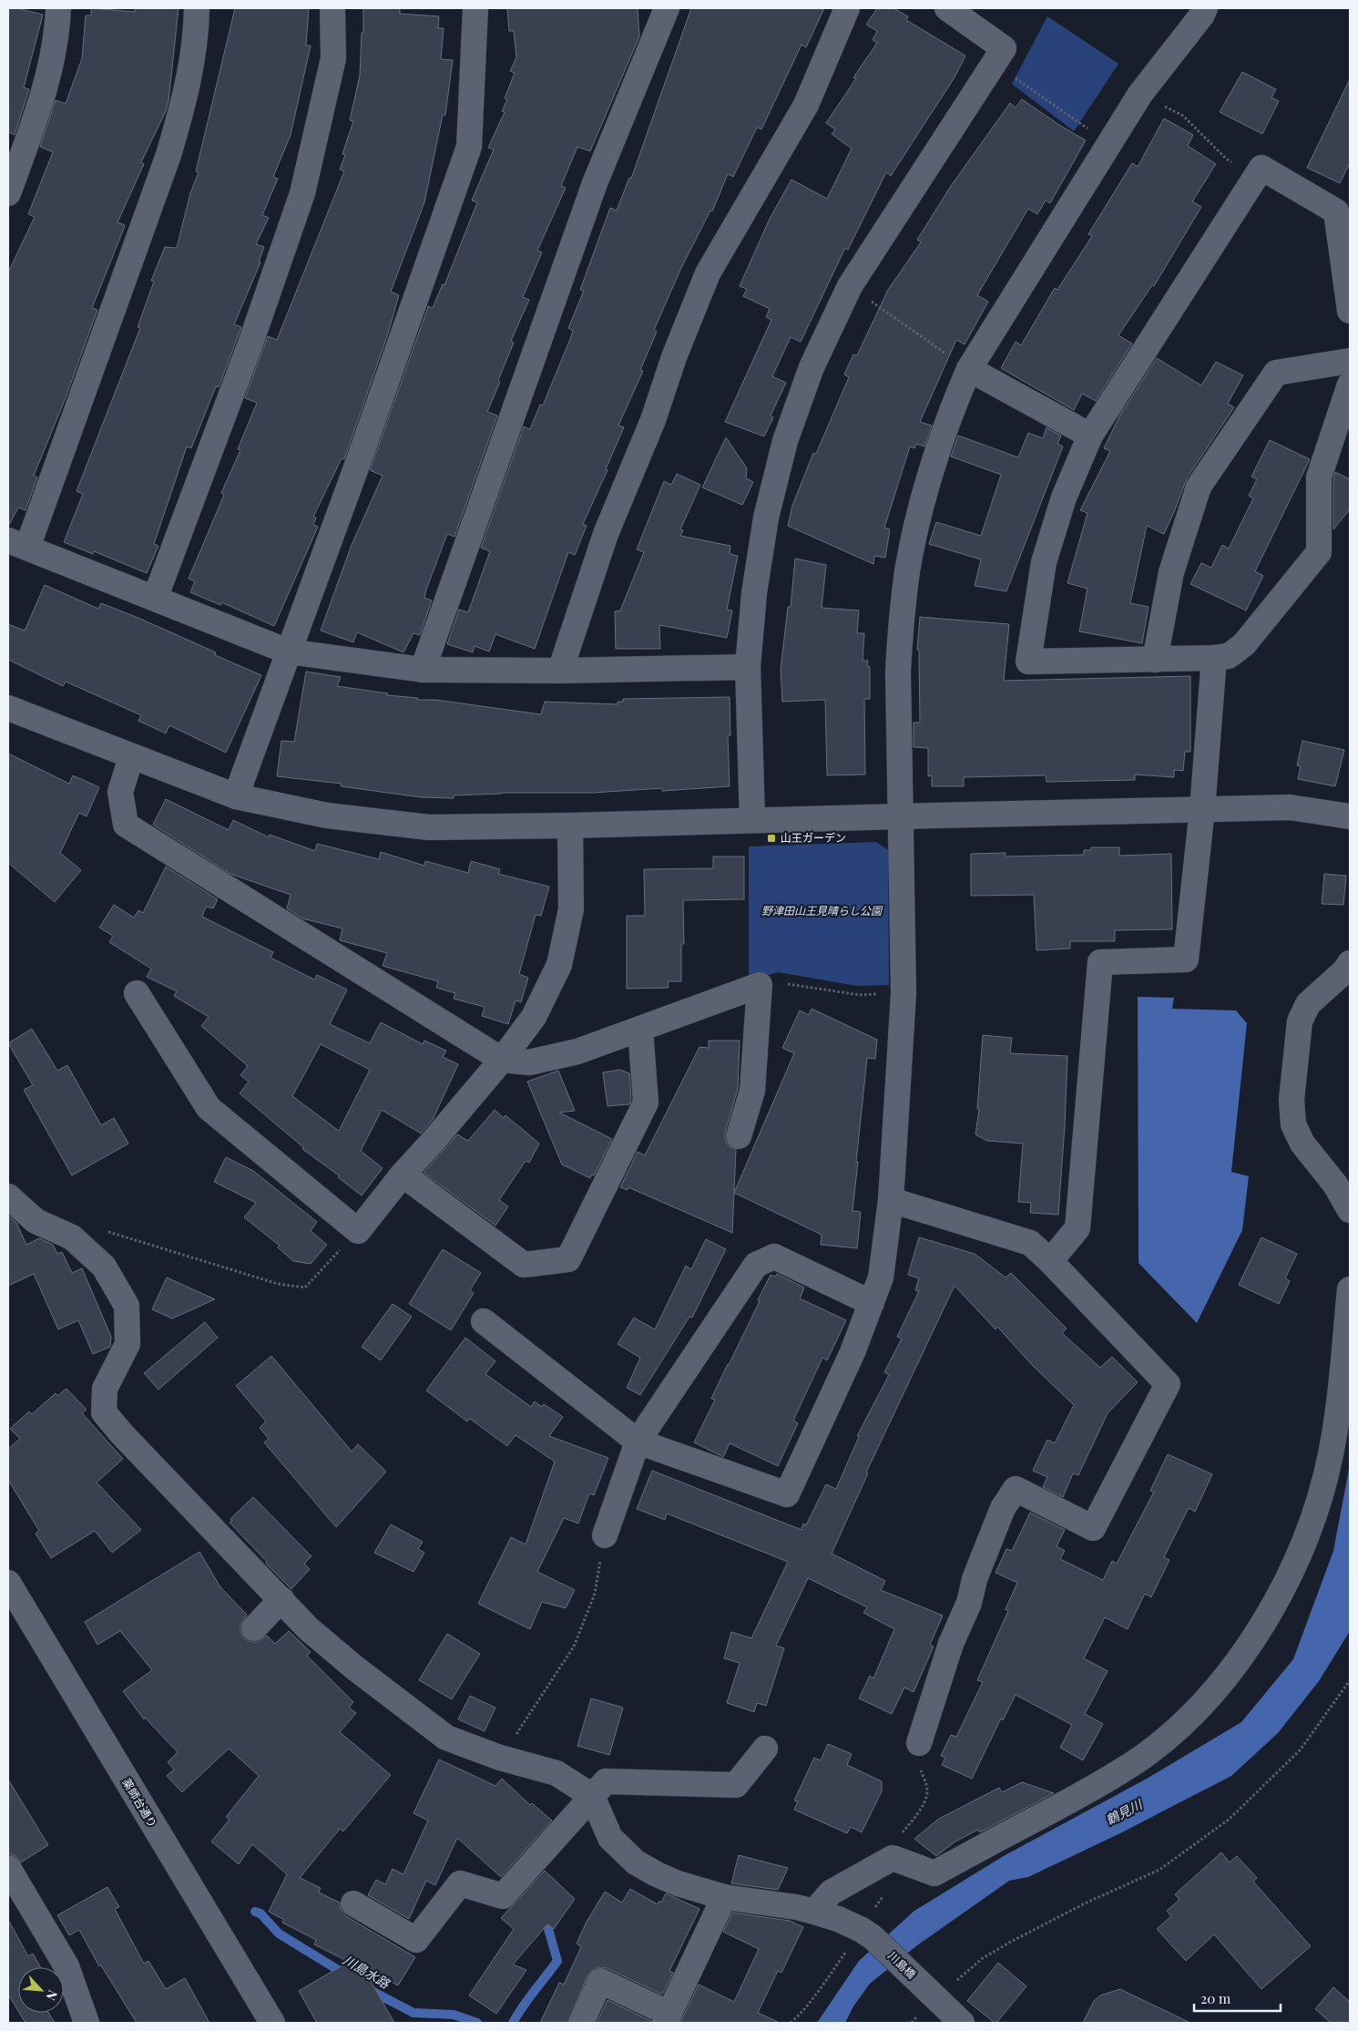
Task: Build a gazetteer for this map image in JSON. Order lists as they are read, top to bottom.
{
  "streets": {
    "street": ["薬師台通り", "川島橋"]
  },
  "water": ["鶴見川", "川島水路"],
  "parks": ["野津田山王見晴らし公園"],
  "places": {
    "transit": ["山王ガーデン"]
  },
  "scale_bar": "20 m",
  "north": "bottom right"
}
